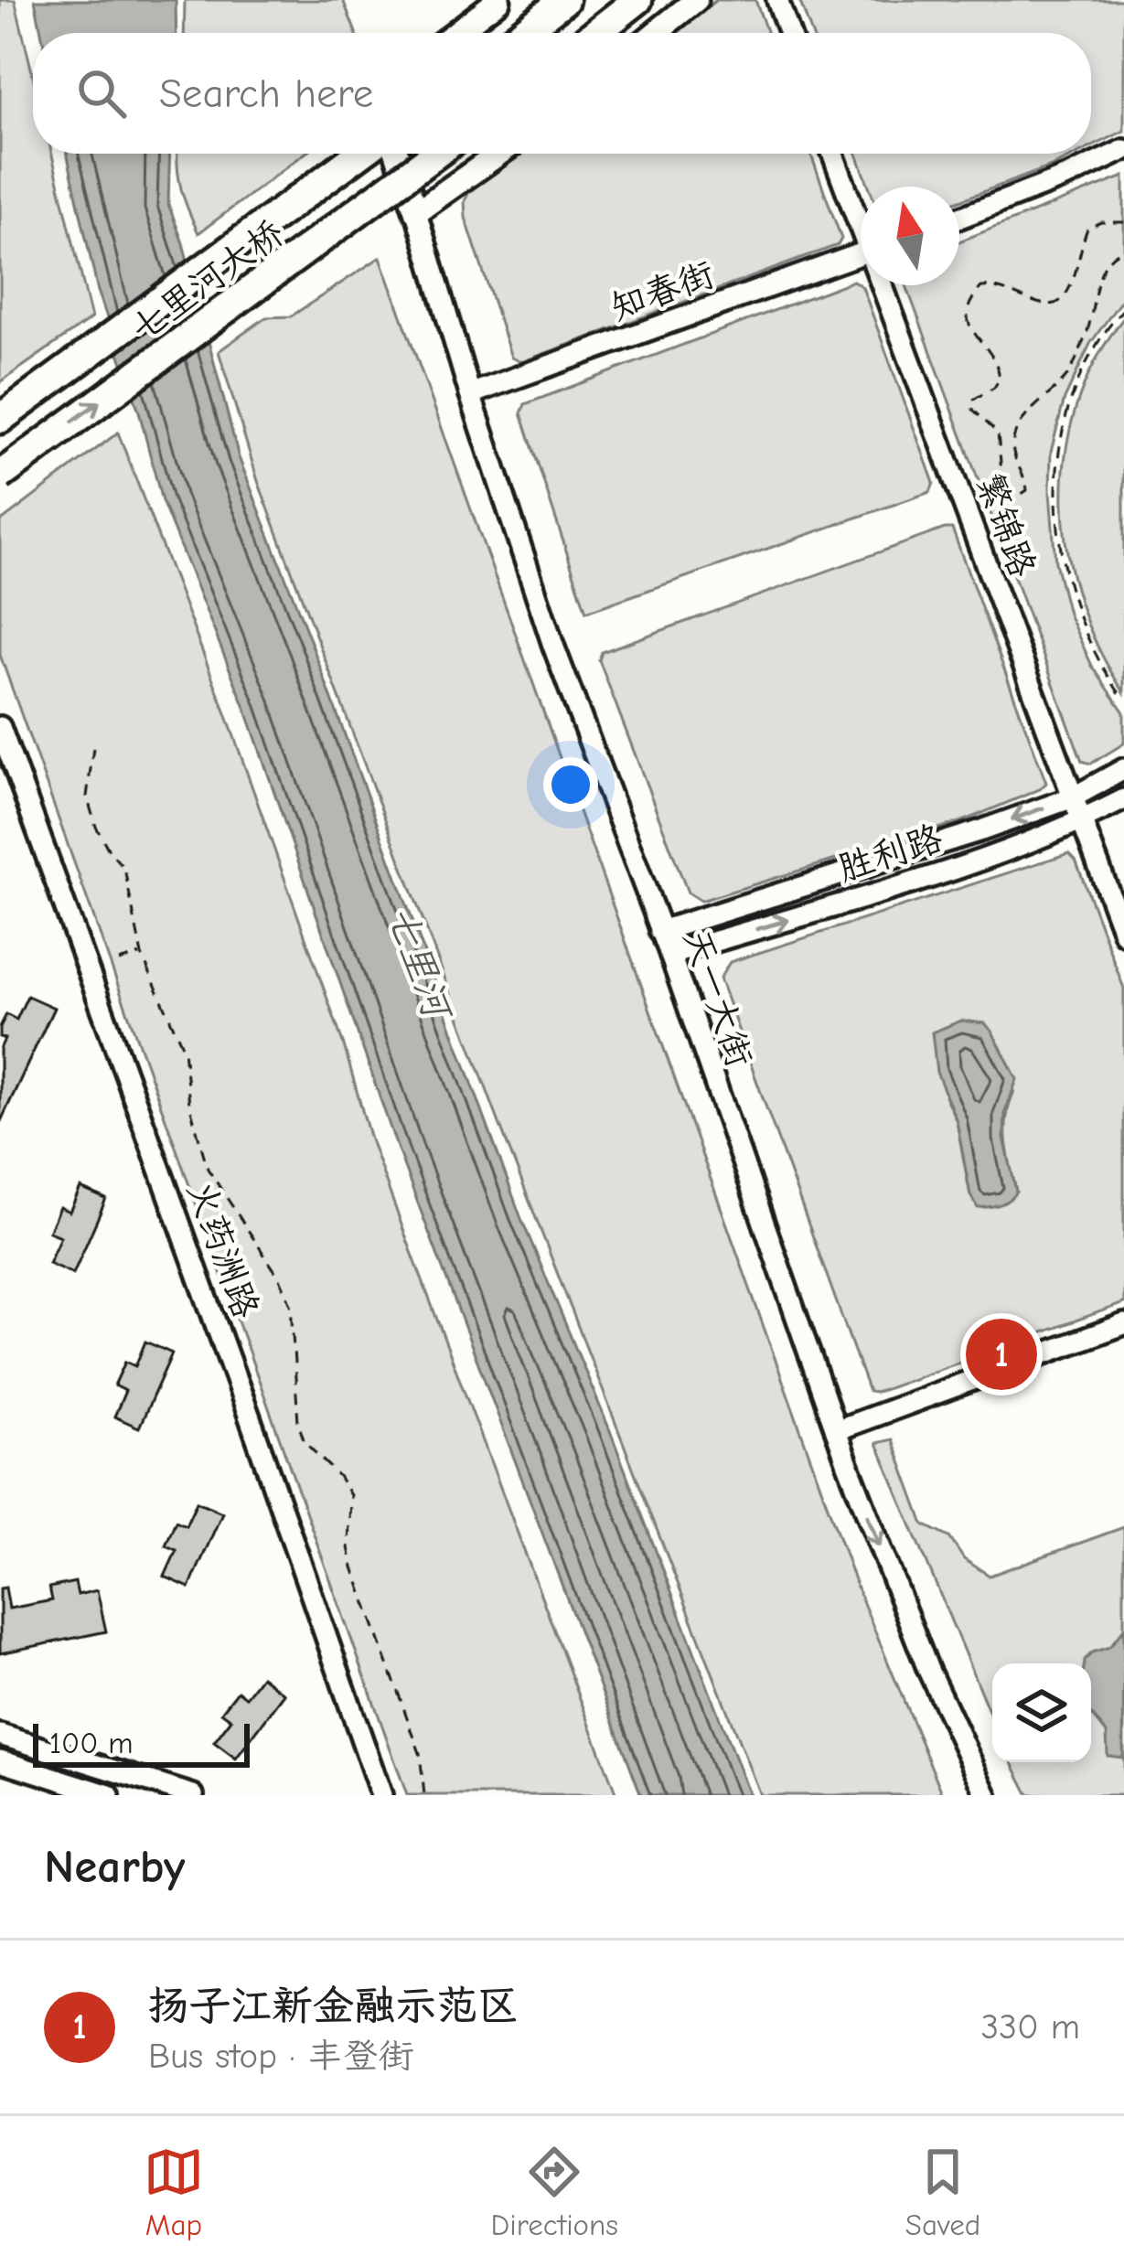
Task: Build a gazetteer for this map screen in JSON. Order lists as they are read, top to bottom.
{
  "streets": {
    "highway": ["七里河大桥"],
    "street": [
      "知春街",
      "繁锦路",
      "胜利路",
      "天一大街",
      "火药洲路"
    ]
  },
  "crossings": [
    ["知春街", "天一大街"],
    ["繁锦路", "胜利路"],
    ["胜利路", "天一大街"]
  ],
  "water": ["七里河"],
  "scale_bar": "100 m",
  "north": "top",
  "page": {
    "search": "Search here",
    "pins": "1",
    "scale": "100 m",
    "heading": "Nearby",
    "list": [
      {
        "mark": "1",
        "name": "扬子江新金融示范区",
        "note": "Bus stop · 丰登街",
        "value": "330 m"
      }
    ],
    "nav": ["Map", "Directions", "Saved"]
  }
}
